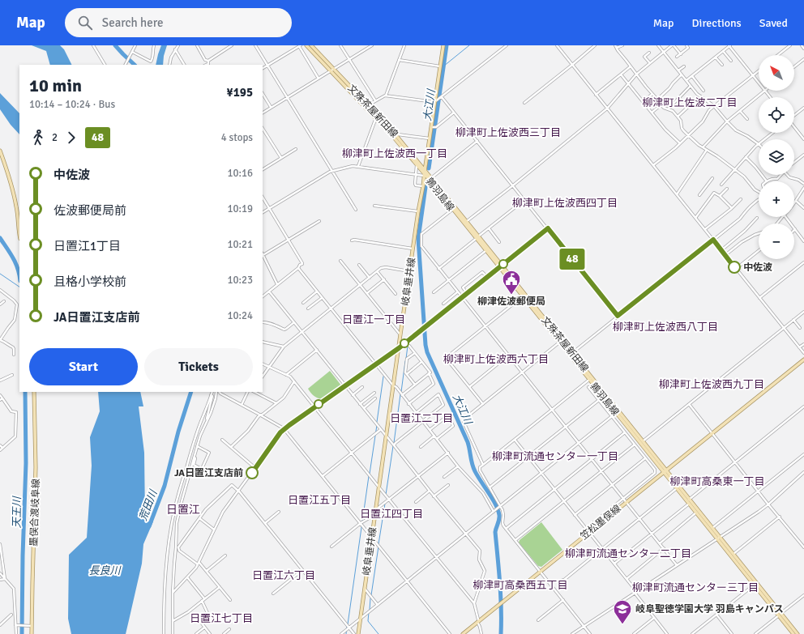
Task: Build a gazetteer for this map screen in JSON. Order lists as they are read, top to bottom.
{
  "streets": {
    "main road": [
      "文殊茶屋新田線",
      "鶉羽島線",
      "岐阜垂井線",
      "墨俣合渡岐阜線",
      "笠松墨俣線"
    ]
  },
  "crossings": [
    ["文殊茶屋新田線", "鶉羽島線"],
    ["文殊茶屋新田線", "岐阜垂井線"],
    ["文殊茶屋新田線", "笠松墨俣線"],
    ["鶉羽島線", "岐阜垂井線"],
    ["鶉羽島線", "笠松墨俣線"]
  ],
  "districts": [
    "柳津町上佐波二丁目",
    "柳津町上佐波西三丁目",
    "柳津町上佐波西一丁目",
    "柳津町上佐波西四丁目",
    "日置江一丁目",
    "柳津町上佐波西八丁目",
    "柳津町上佐波西六丁目",
    "柳津町上佐波西九丁目",
    "日置江二丁目",
    "柳津町流通センター一丁目",
    "柳津町高桑東一丁目",
    "日置江五丁目",
    "日置江",
    "日置江四丁目",
    "柳津町流通センター二丁目",
    "日置江六丁目",
    "柳津町高桑西五丁目",
    "柳津町流通センター三丁目",
    "日置江七丁目"
  ],
  "water": [
    "大江川",
    "荒田川",
    "天王川",
    "長良川"
  ],
  "places": {
    "other": ["中佐波", "JA日置江支店前"],
    "public building": ["柳津佐波郵便局"],
    "school or university": ["岐阜聖徳学園大学 羽島キャンパス"]
  },
  "lines": ["bus line 48"],
  "north": "top left",
  "page": {
    "header": "Map",
    "search": "Search here",
    "nav": ["Map", "Directions", "Saved"],
    "on_map": "48",
    "map_buttons": ["+", "−"],
    "heading": ["10 min", "10:14 – 10:24 · Bus", "¥195"],
    "legs": ["2", "48", "4 stops"],
    "list": [
      {
        "name": "中佐波",
        "value": "10:16"
      },
      {
        "name": "佐波郵便局前",
        "value": "10:19"
      },
      {
        "name": "日置江1丁目",
        "value": "10:21"
      },
      {
        "name": "且格小学校前",
        "value": "10:23"
      },
      {
        "name": "JA日置江支店前",
        "value": "10:24"
      }
    ],
    "buttons": ["Start", "Tickets"]
  }
}
